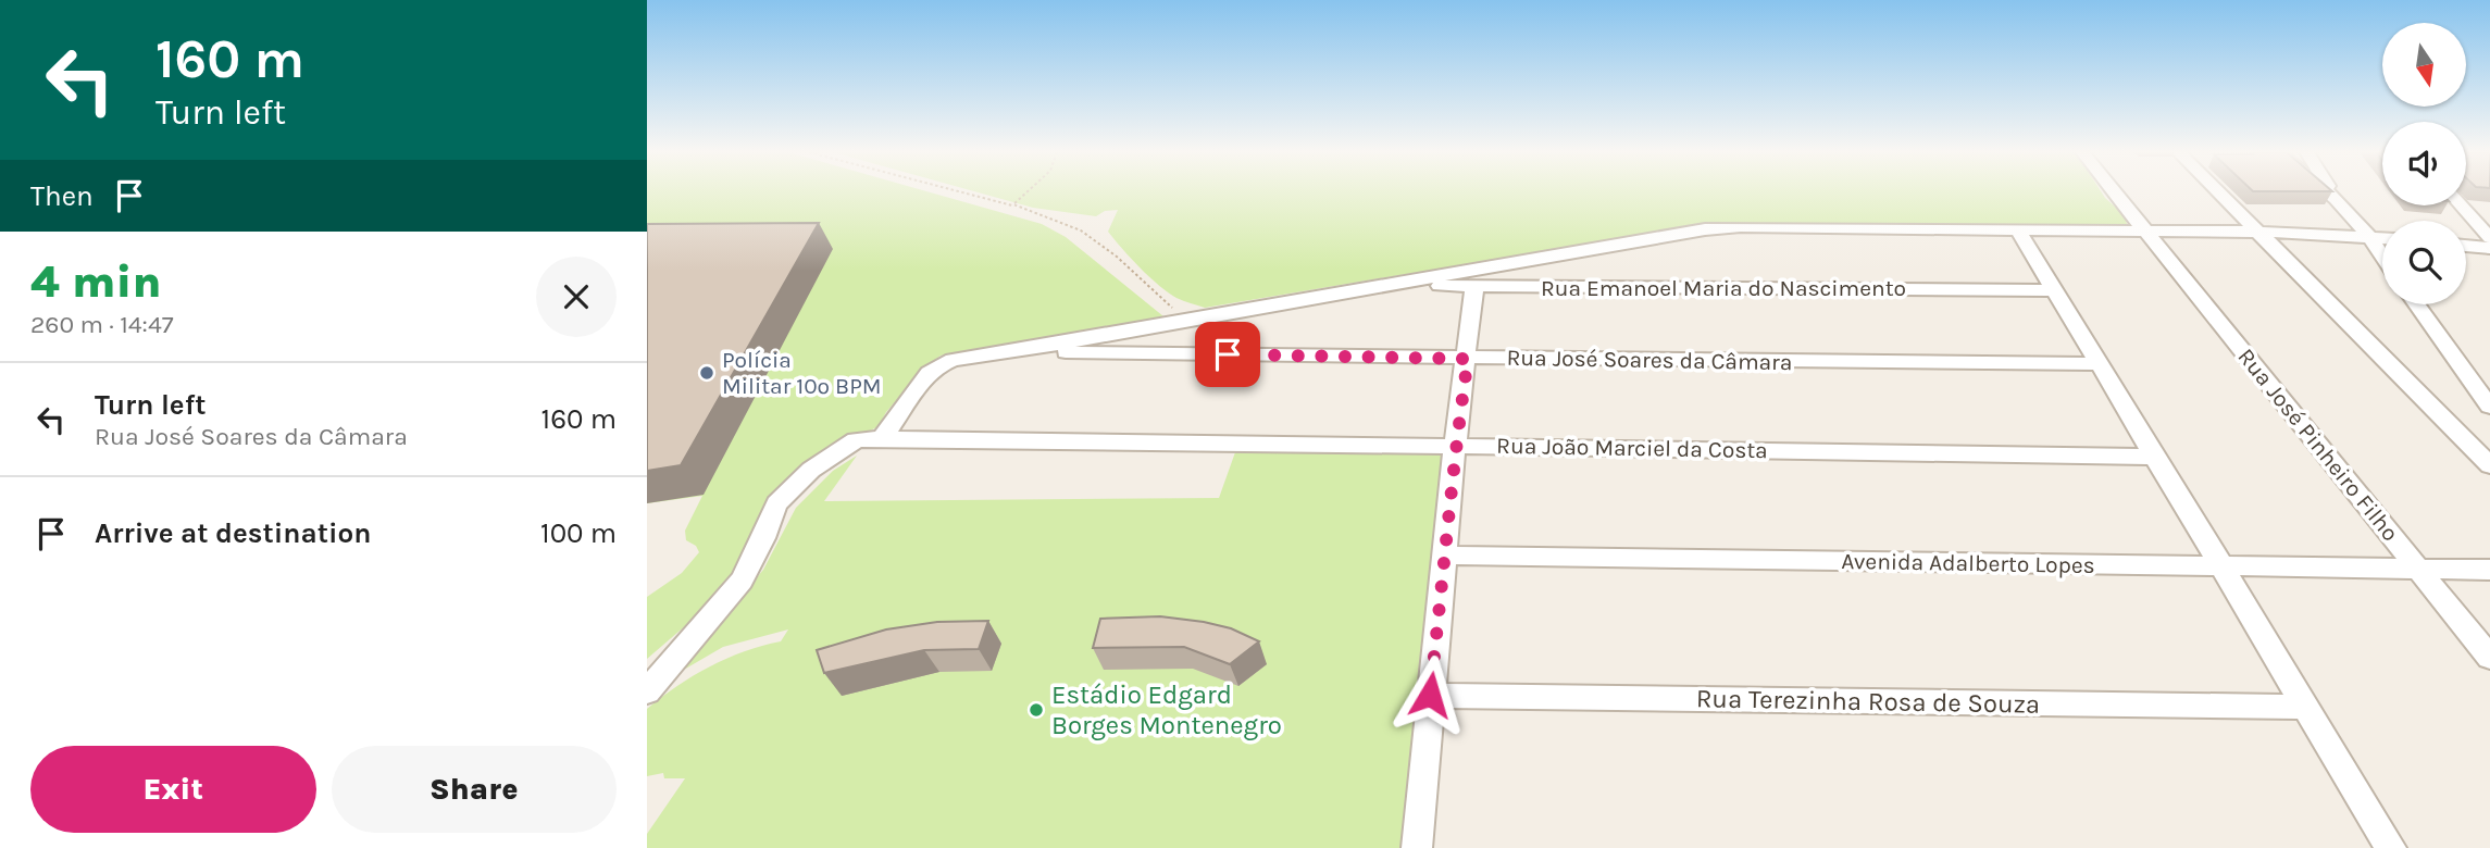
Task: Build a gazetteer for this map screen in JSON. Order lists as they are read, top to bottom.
{
  "streets": {
    "street": [
      "Rua Emanoel Maria do Nascimento",
      "Rua José Soares da Câmara",
      "Rua José Pinheiro Filho",
      "Rua João Marciel da Costa",
      "Avenida Adalberto Lopes",
      "Rua Terezinha Rosa de Souza"
    ]
  },
  "crossings": [
    ["Rua José Pinheiro Filho", "Avenida Adalberto Lopes"]
  ],
  "places": ["Polícia Militar 10º BPM", "Estádio Edgard Borges Montenegro"],
  "north": "bottom",
  "page": {
    "turn": ["160 m", "Turn left"],
    "then": "Then",
    "heading": ["4 min", "260 m · 14:47"],
    "list": [
      {
        "name": "Turn left",
        "note": "Rua José Soares da Câmara",
        "value": "160 m"
      },
      {
        "name": "Arrive at destination",
        "value": "100 m"
      }
    ],
    "buttons": ["Exit", "Share"]
  }
}
